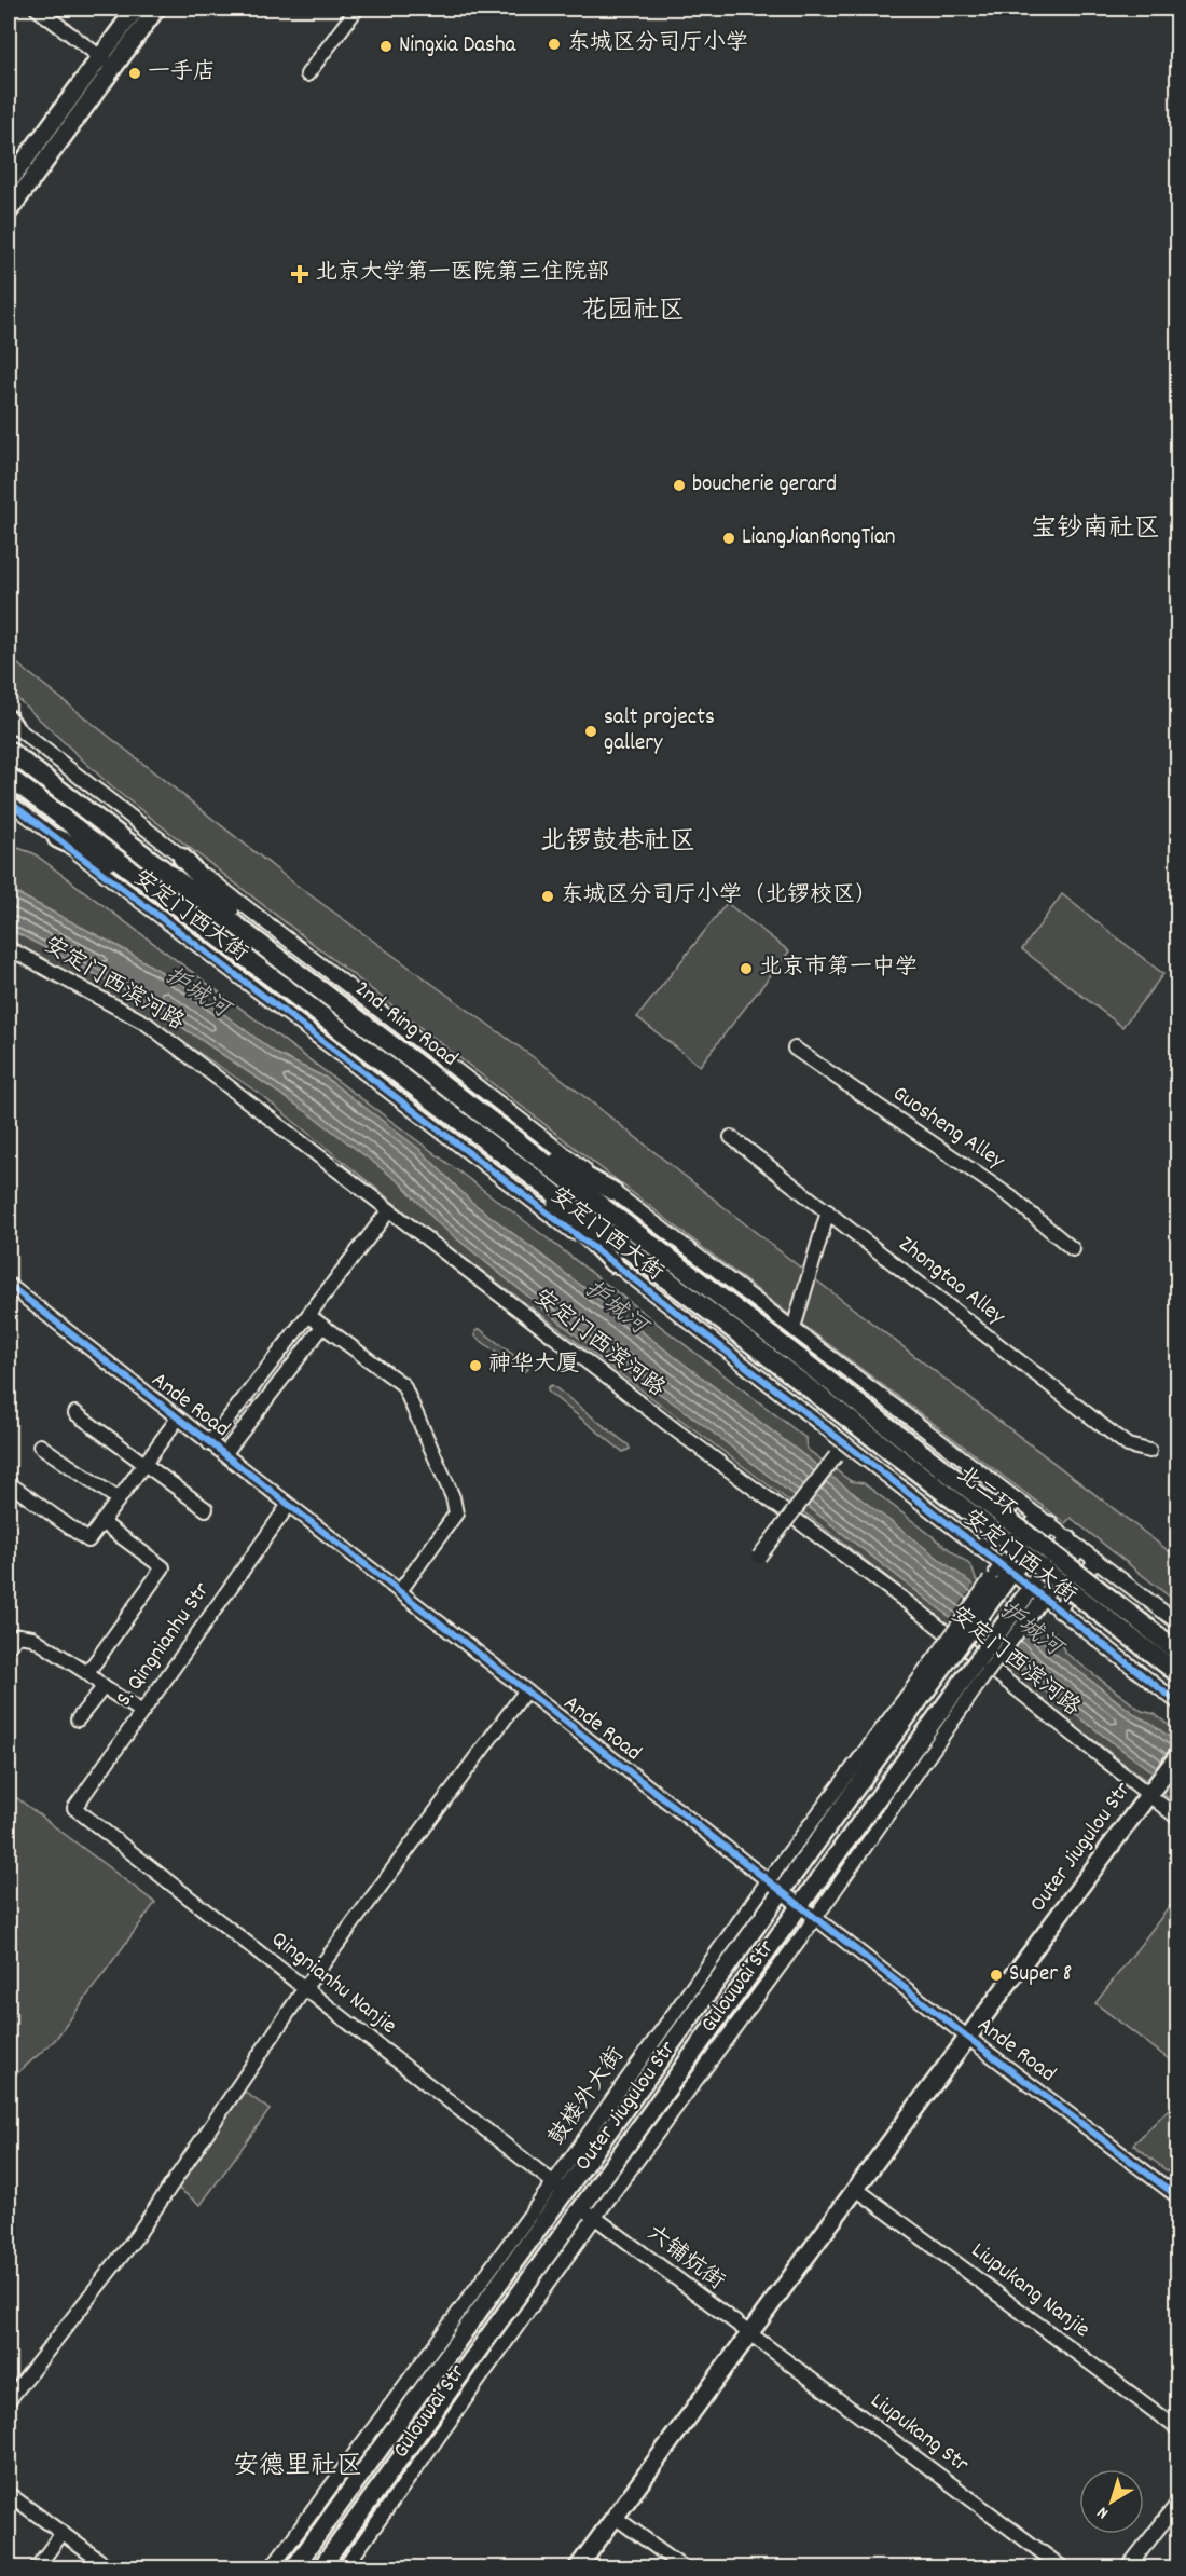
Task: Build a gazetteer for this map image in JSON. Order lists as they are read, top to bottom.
{
  "streets": {
    "highway": ["2nd. Ring Road", "北二环"],
    "main road": ["Outer Jiugulou Str", "鼓楼外大街"],
    "street": [
      "安定门西大街",
      "安定门西滨河路",
      "Guosheng Alley",
      "Zhongtao Alley",
      "Ande Road",
      "S. Qingnianhu Str",
      "Qingnianhu Nanjie",
      "Gulouwai Str",
      "六铺炕街",
      "Liupukang Nanjie",
      "Liupukang Str"
    ]
  },
  "crossings": [
    ["安定门西滨河路", "Outer Jiugulou Str"],
    ["2nd. Ring Road", "北二环"],
    ["Ande Road", "S. Qingnianhu Str"],
    ["Ande Road", "Outer Jiugulou Str"],
    ["Ande Road", "Gulouwai Str"],
    ["Ande Road", "鼓楼外大街"],
    ["S. Qingnianhu Str", "Qingnianhu Nanjie"],
    ["Outer Jiugulou Str", "Gulouwai Str"],
    ["Outer Jiugulou Str", "六铺炕街"],
    ["Outer Jiugulou Str", "Liupukang Nanjie"],
    ["Outer Jiugulou Str", "Liupukang Str"],
    ["Qingnianhu Nanjie", "鼓楼外大街"],
    ["Gulouwai Str", "六铺炕街"],
    ["六铺炕街", "Liupukang Str"]
  ],
  "districts": [
    "花园社区",
    "宝钞南社区",
    "北锣鼓巷社区",
    "安德里社区"
  ],
  "water": ["护城河"],
  "places": {
    "other": [
      "东城区分司厅小学",
      "Ningxia Dasha",
      "一手店",
      "boucherie gerard",
      "LiangJianRongTian",
      "salt projects gallery",
      "东城区分司厅小学（北锣校区）",
      "北京市第一中学",
      "神华大厦",
      "Super 8"
    ],
    "health": ["北京大学第一医院第三住院部"]
  },
  "north": "bottom left"
}
